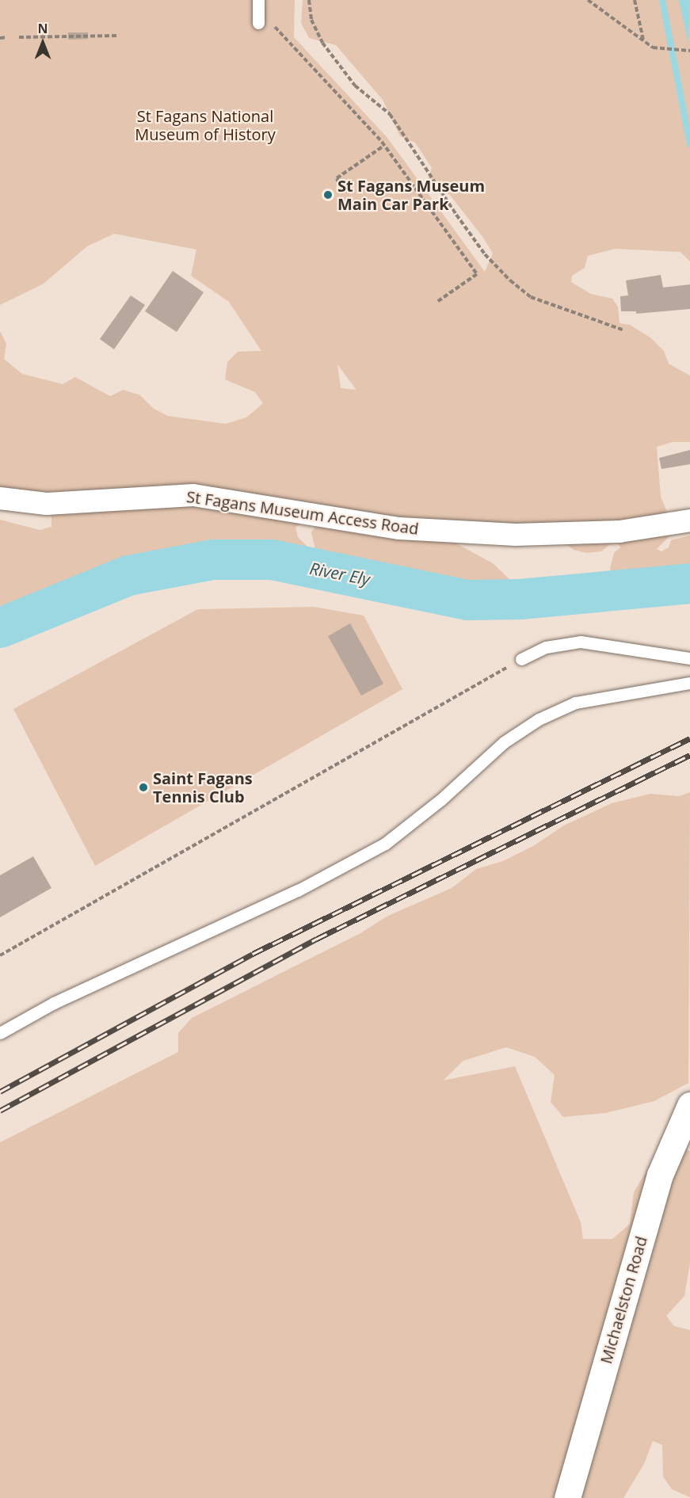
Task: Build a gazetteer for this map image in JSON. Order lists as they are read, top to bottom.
{
  "streets": {
    "street": ["St Fagans Museum Access Road", "Michaelston Road"]
  },
  "water": ["River Ely"],
  "parks": ["St Fagans National Museum of History"],
  "places": ["St Fagans Museum Main Car Park", "Saint Fagans Tennis Club"],
  "north": "top"
}
